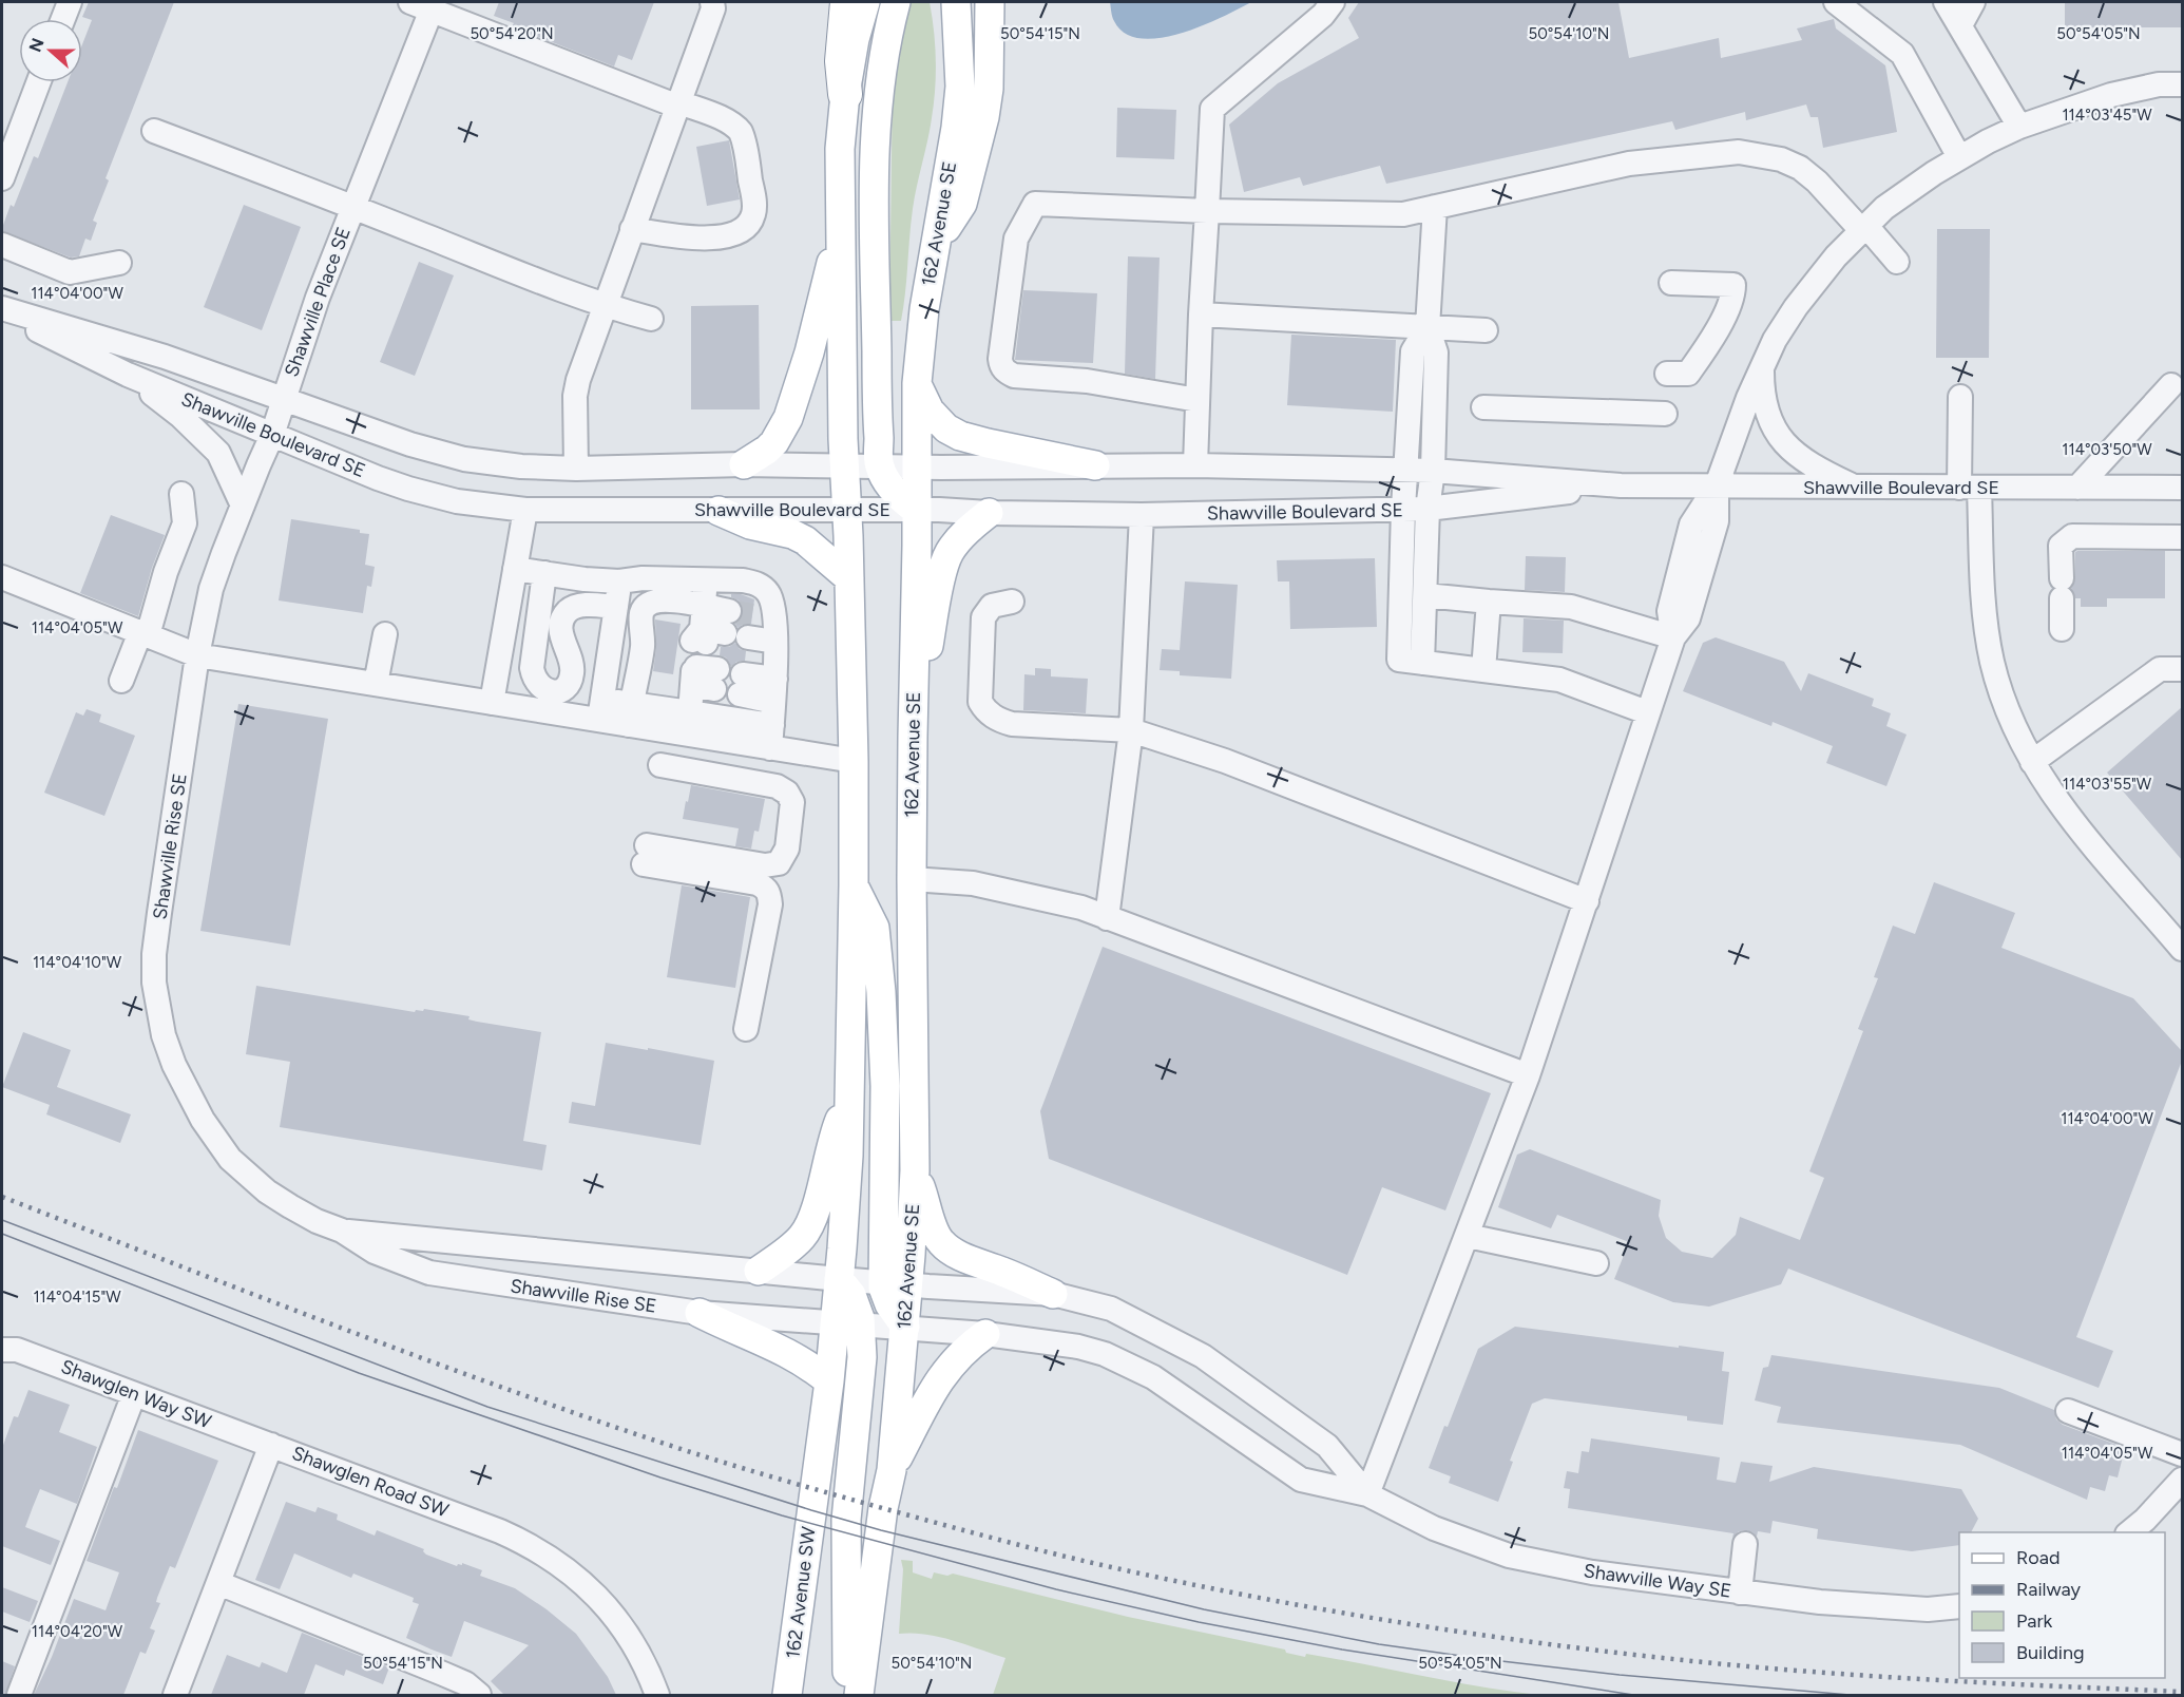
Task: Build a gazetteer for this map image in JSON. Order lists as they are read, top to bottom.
{
  "streets": {
    "main road": ["162 Avenue SE", "162 Avenue SW"],
    "street": [
      "Shawville Place SE",
      "Shawville Boulevard SE",
      "Shawville Rise SE",
      "Shawglen Way SW",
      "Shawglen Road SW",
      "Shawville Way SE"
    ]
  },
  "crossings": [
    ["162 Avenue SE", "Shawville Boulevard SE"],
    ["162 Avenue SE", "Shawville Way SE"],
    ["Shawville Place SE", "Shawville Boulevard SE"],
    ["Shawville Place SE", "Shawville Rise SE"],
    ["Shawville Boulevard SE", "Shawville Rise SE"],
    ["Shawville Rise SE", "Shawville Way SE"],
    ["Shawglen Way SW", "Shawglen Road SW"]
  ],
  "legend": [
    "Road",
    "Railway",
    "Park",
    "Building"
  ],
  "north": "left",
  "coordinates": [
    "50°54'15\"N",
    "50°54'10\"N",
    "50°54'05\"N",
    "50°54'20\"N",
    "114°03'45\"W",
    "114°04'00\"W",
    "114°03'50\"W",
    "114°04'05\"W",
    "114°03'55\"W",
    "114°04'10\"W",
    "114°04'15\"W",
    "114°04'20\"W"
  ]
}
